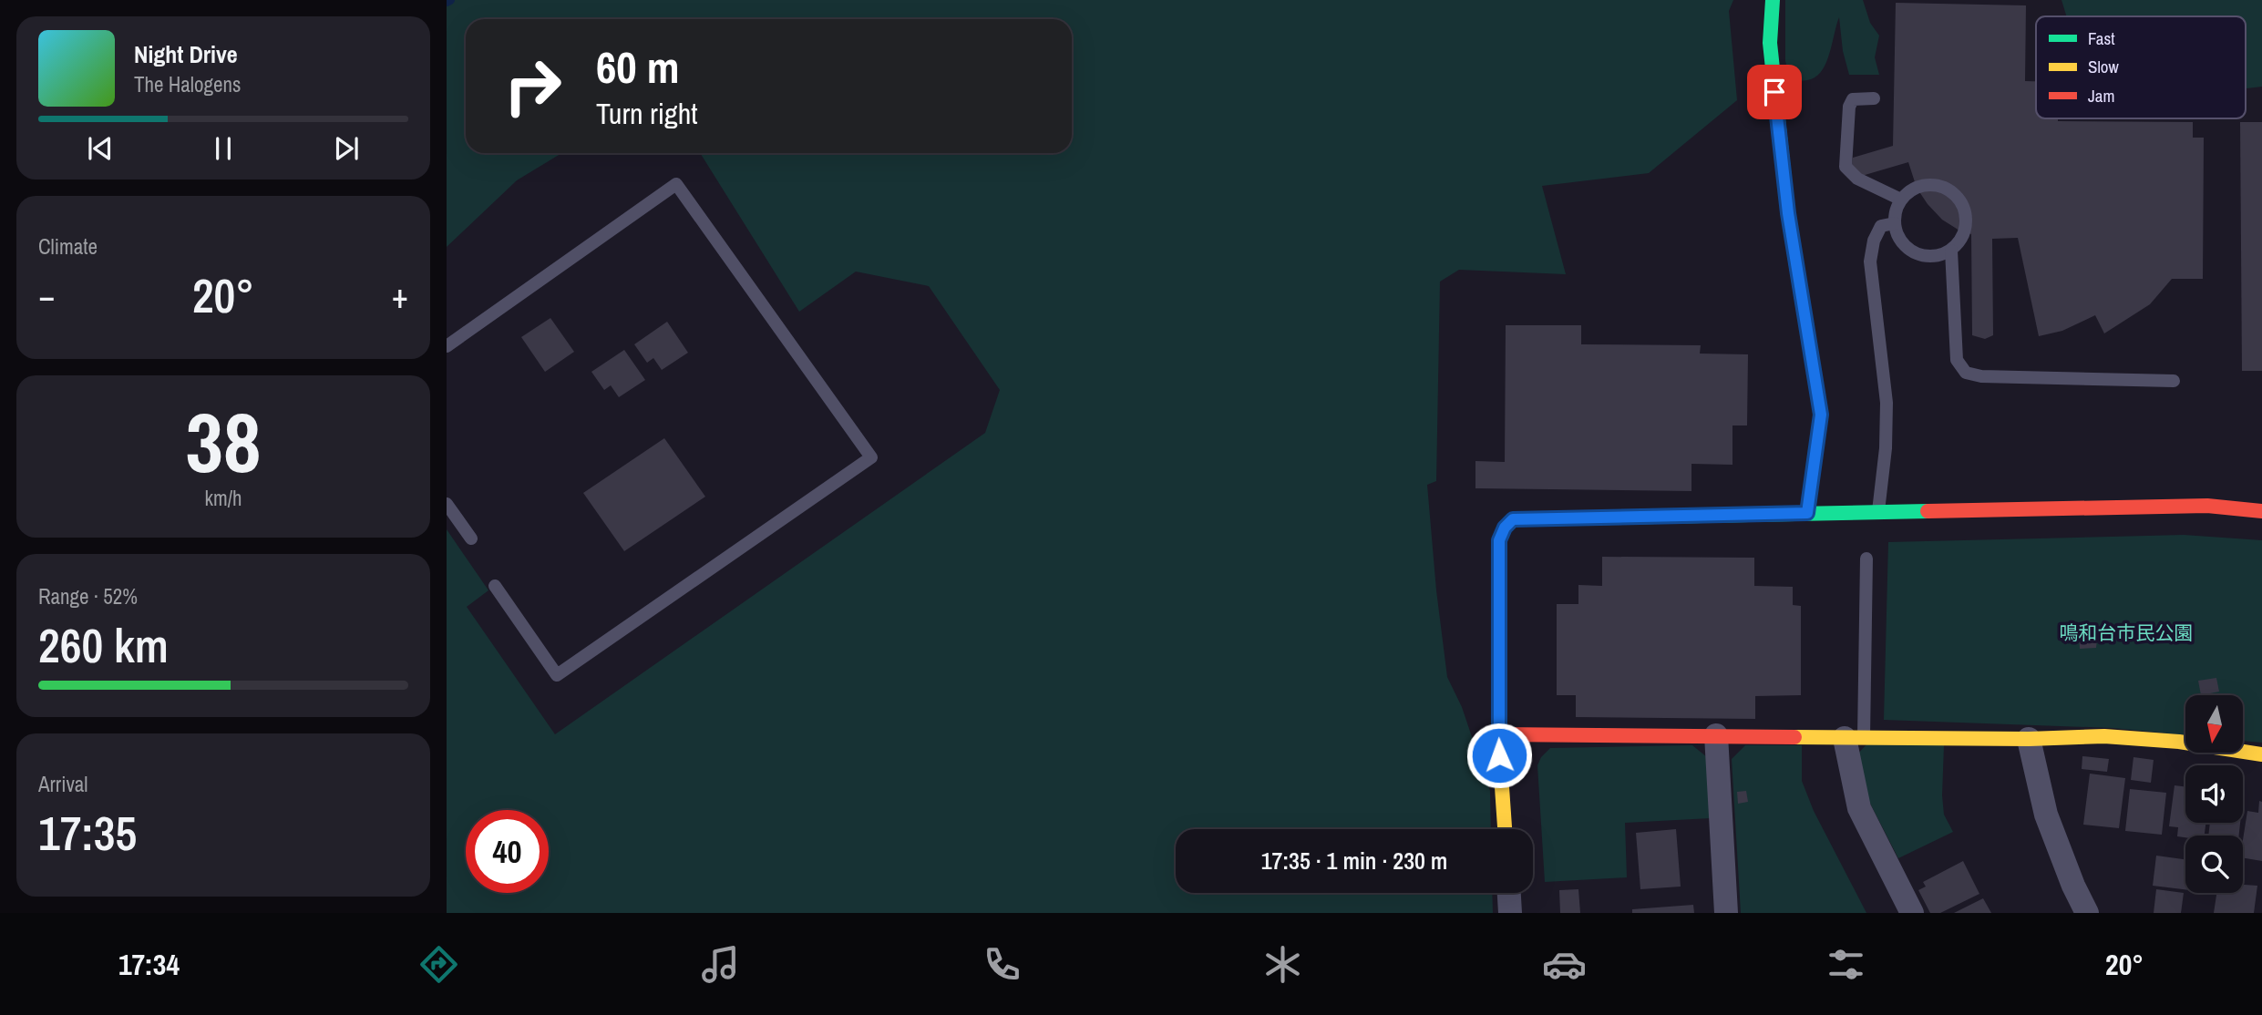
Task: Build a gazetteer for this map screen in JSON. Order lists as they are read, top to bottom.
{
  "parks": ["鳴和台市民公園"],
  "legend": ["Fast", "Slow", "Jam"],
  "north": "bottom",
  "page": {
    "turn": ["60 m", "Turn right"],
    "song": ["Night Drive", "The Halogens"],
    "tile": [
      "Climate",
      ["38", "km/h"],
      ["Range · 52%", "260 km"],
      ["Arrival", "17:35"]
    ],
    "heat": ["−", "20°", "+"],
    "limit": "40",
    "trip": "17:35 · 1 min · 230 m",
    "tabs": ["17:34", "20°"]
  }
}
